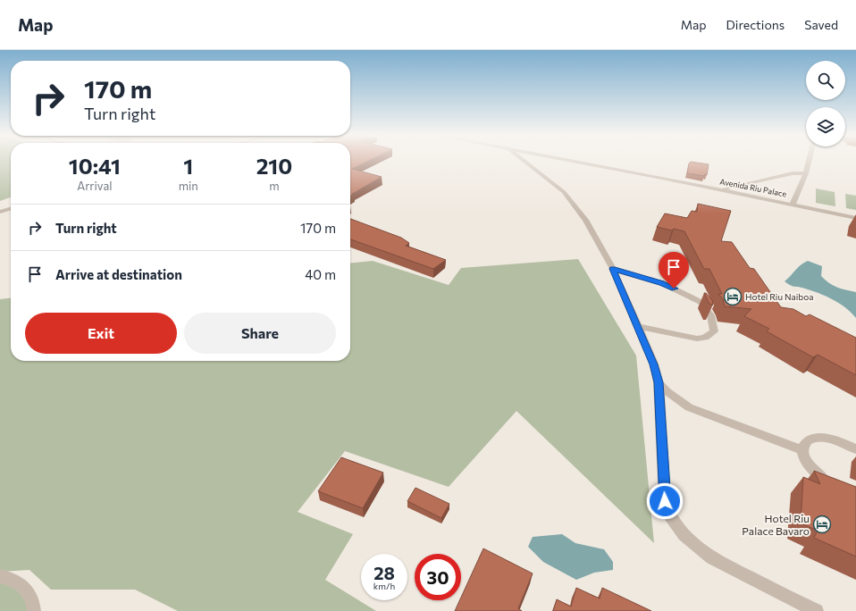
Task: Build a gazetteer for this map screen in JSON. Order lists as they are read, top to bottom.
{
  "streets": {
    "street": ["Avenida Riu Palace"]
  },
  "places": {
    "hotel": ["Hotel Riu Naiboa", "Hotel Riu Palace Bavaro"]
  },
  "page": {
    "header": "Map",
    "nav": ["Map", "Directions", "Saved"],
    "turn": ["170 m", "Turn right"],
    "eta": [
      "10:41",
      "Arrival",
      "1",
      "min",
      "210",
      "m"
    ],
    "list": [
      {
        "name": "Turn right",
        "value": "170 m"
      },
      {
        "name": "Arrive at destination",
        "value": "40 m"
      }
    ],
    "buttons": ["Exit", "Share"],
    "speed": "28 km/h",
    "limit": "30"
  }
}
